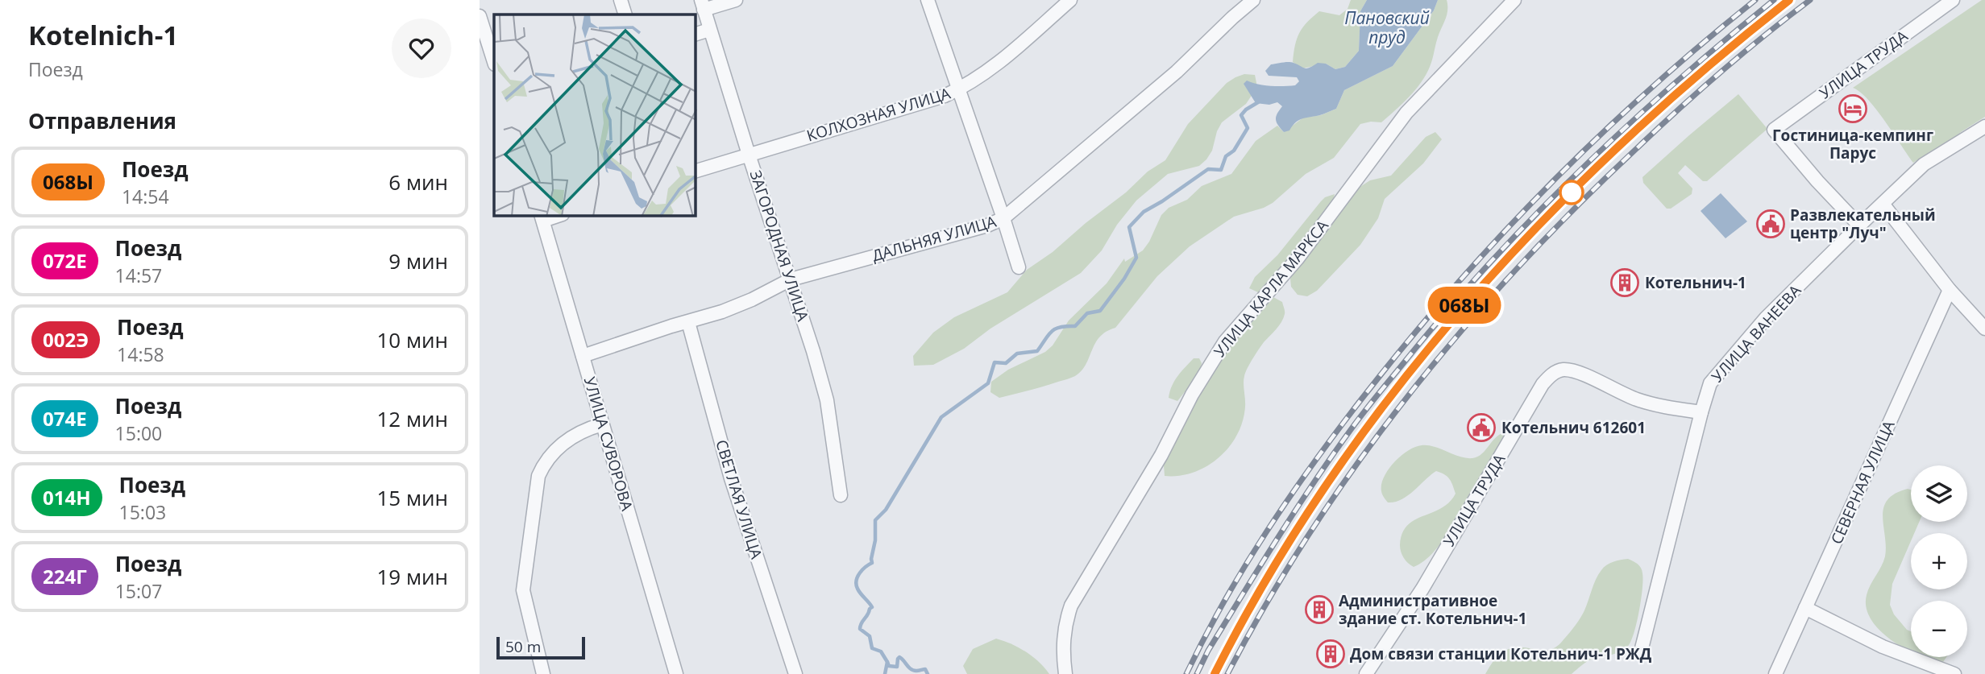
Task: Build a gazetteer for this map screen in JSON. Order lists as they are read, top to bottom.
{
  "streets": {
    "street": [
      "УЛИЦА ТРУДА",
      "КОЛХОЗНАЯ УЛИЦА",
      "ДАЛЬНЯЯ УЛИЦА",
      "ЗАГОРОДНАЯ УЛИЦА",
      "УЛИЦА КАРЛА МАРКСА",
      "УЛИЦА ВАНЕЕВА",
      "УЛИЦА СУВОРОВА",
      "СЕВЕРНАЯ УЛИЦА",
      "СВЕТЛАЯ УЛИЦА"
    ]
  },
  "crossings": [
    ["УЛИЦА ТРУДА", "УЛИЦА ВАНЕЕВА"],
    ["КОЛХОЗНАЯ УЛИЦА", "ЗАГОРОДНАЯ УЛИЦА"],
    ["ДАЛЬНЯЯ УЛИЦА", "ЗАГОРОДНАЯ УЛИЦА"],
    ["ДАЛЬНЯЯ УЛИЦА", "УЛИЦА СУВОРОВА"],
    ["ДАЛЬНЯЯ УЛИЦА", "СВЕТЛАЯ УЛИЦА"]
  ],
  "water": ["Пановский пруд"],
  "places": {
    "hotel": ["Гостиница-кемпинг Парус"],
    "public building": ["Развлекательный центр \"Луч\"", "Котельнич 612601"],
    "building": ["Котельнич-1", "Административное здание ст. Котельнич-1", "Дом связи станции Котельнич-1 РЖД"]
  },
  "scale_bar": "50 m",
  "page": {
    "heading": [
      ["Kotelnich-1", "Поезд"],
      "Отправления"
    ],
    "on_map": "068Ы",
    "list": [
      {
        "mark": "068Ы",
        "name": "Поезд",
        "note": "14:54",
        "value": "6 мин"
      },
      {
        "mark": "072Е",
        "name": "Поезд",
        "note": "14:57",
        "value": "9 мин"
      },
      {
        "mark": "002Э",
        "name": "Поезд",
        "note": "14:58",
        "value": "10 мин"
      },
      {
        "mark": "074Е",
        "name": "Поезд",
        "note": "15:00",
        "value": "12 мин"
      },
      {
        "mark": "014Н",
        "name": "Поезд",
        "note": "15:03",
        "value": "15 мин"
      },
      {
        "mark": "224Г",
        "name": "Поезд",
        "note": "15:07",
        "value": "19 мин"
      }
    ],
    "map_buttons": ["+", "−"],
    "scale": "50 m"
  }
}
